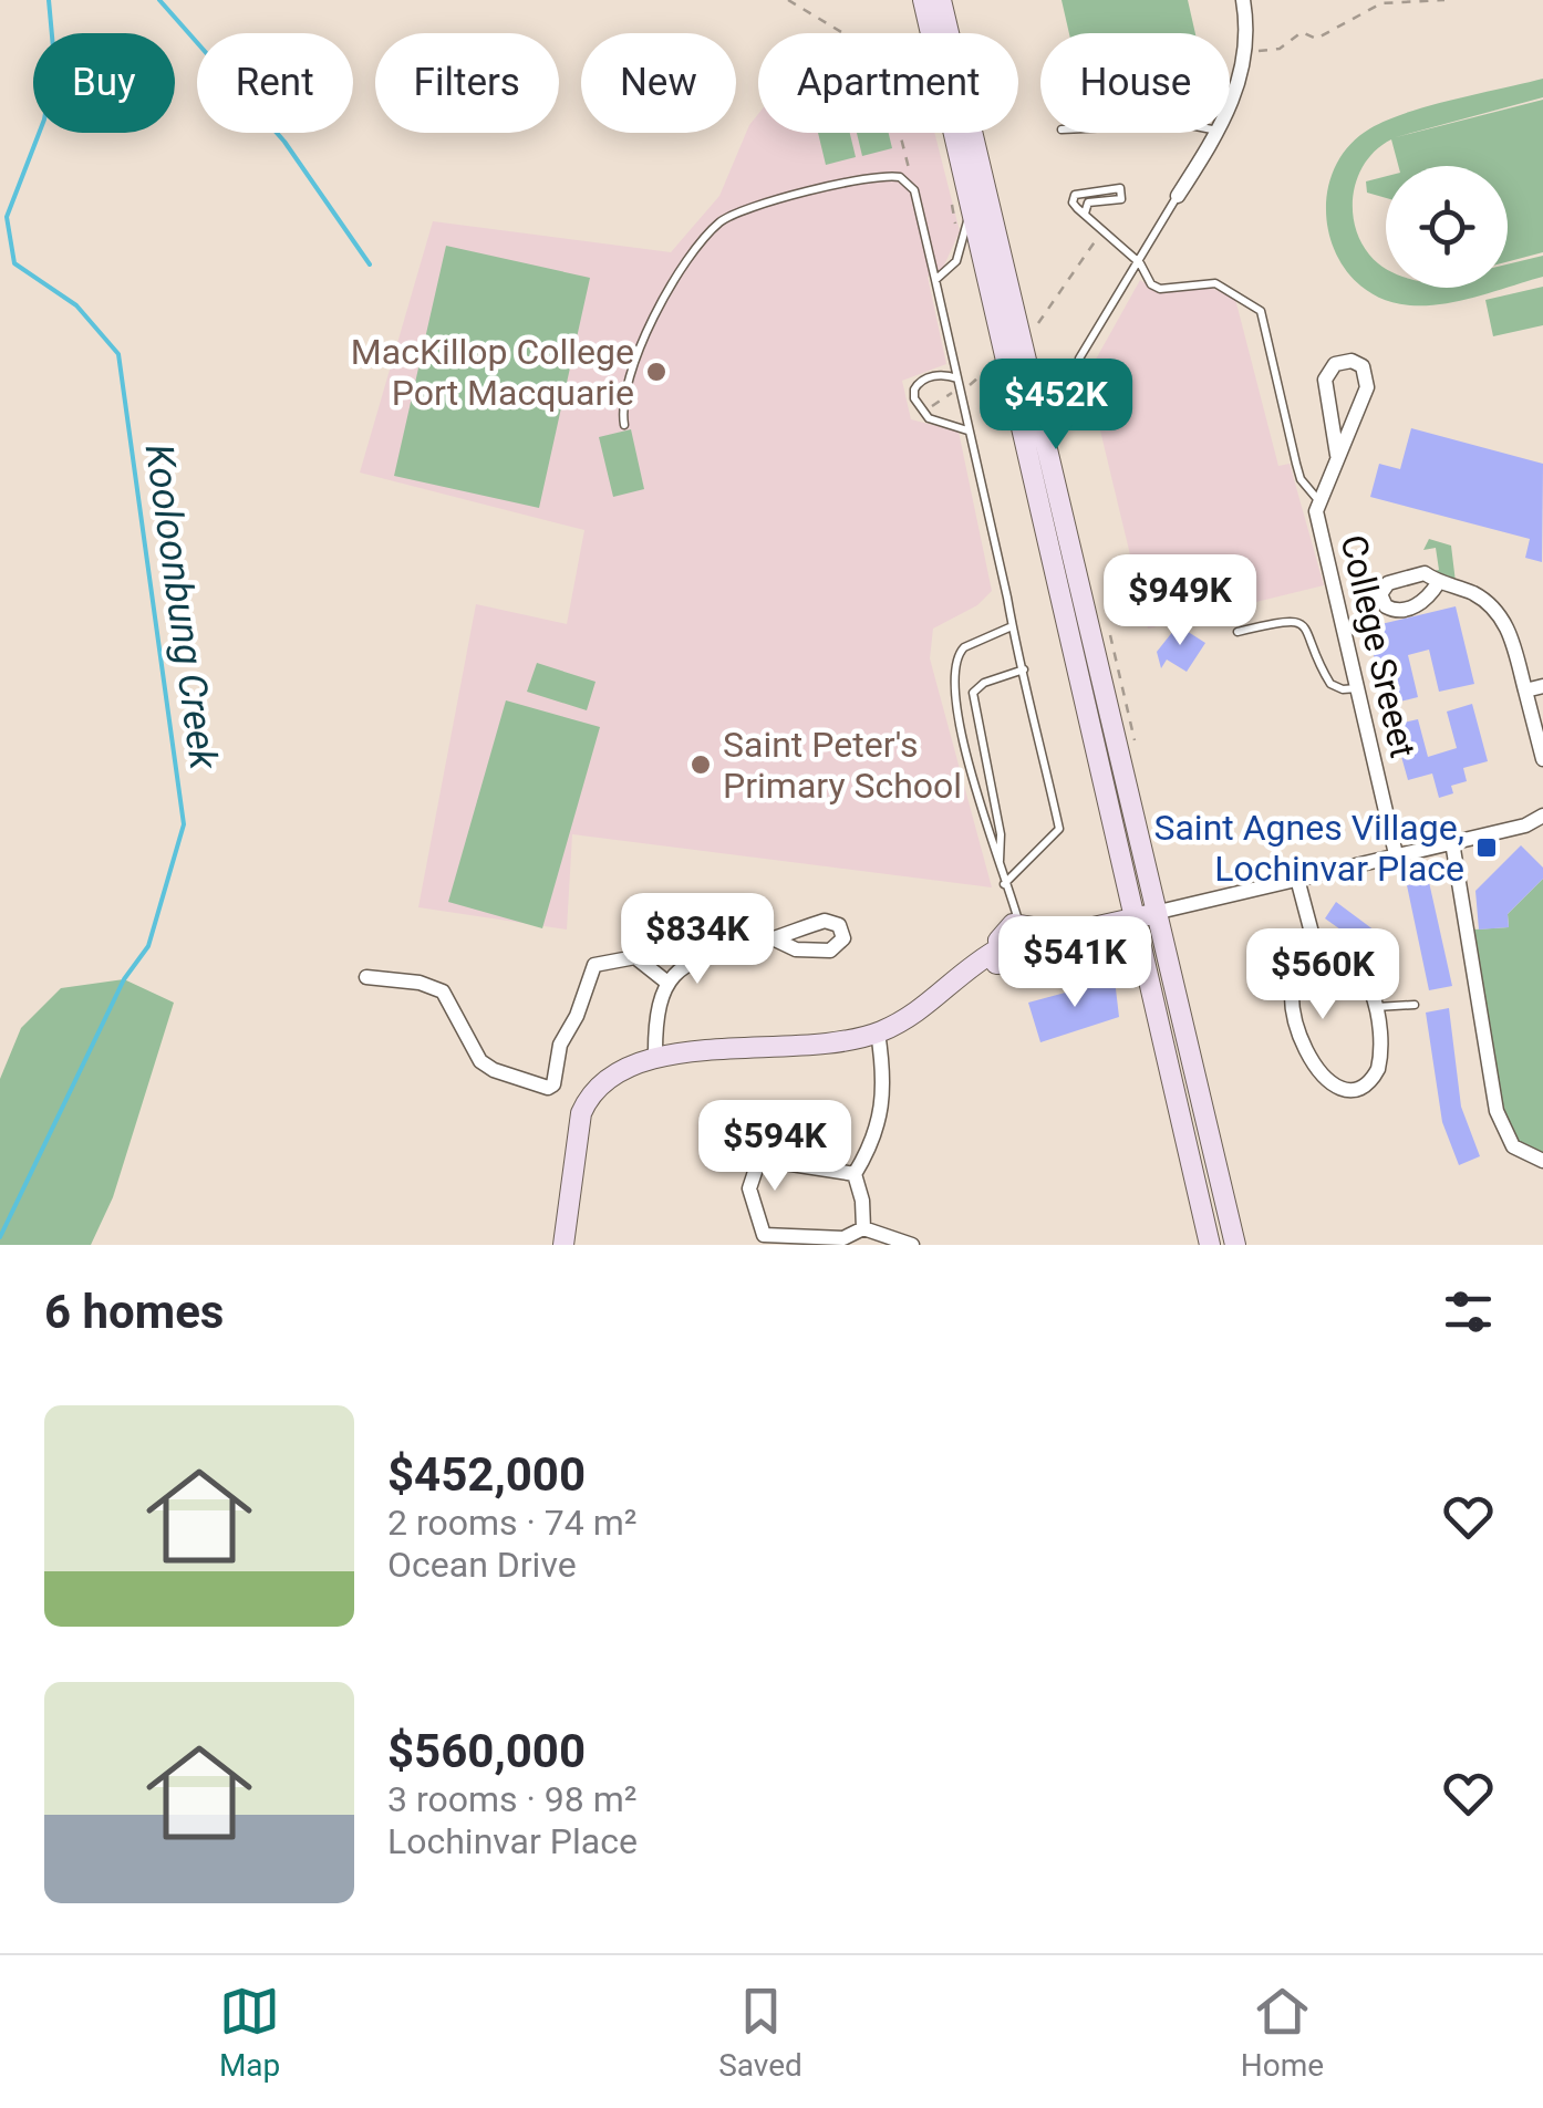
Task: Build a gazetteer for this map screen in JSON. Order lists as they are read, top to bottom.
{
  "streets": {
    "street": ["College Sreeet"]
  },
  "water": ["Kooloonbung Creek"],
  "places": {
    "other": ["MacKillop College Port Macquarie", "Saint Peter's Primary School"],
    "transit": ["Saint Agnes Village, Lochinvar Place"]
  },
  "page": {
    "chip": [
      "Buy",
      "Rent",
      "Filters",
      "New",
      "Apartment",
      "House"
    ],
    "price": [
      "$452K",
      "$949K",
      "$834K",
      "$541K",
      "$560K",
      "$594K"
    ],
    "heading": "6 homes",
    "list": [
      {
        "name": "$452,000",
        "note": "2 rooms · 74 m² · Ocean Drive"
      },
      {
        "name": "$560,000",
        "note": "3 rooms · 98 m² · Lochinvar Place"
      }
    ],
    "tabs": ["Map", "Saved", "Home"]
  }
}
